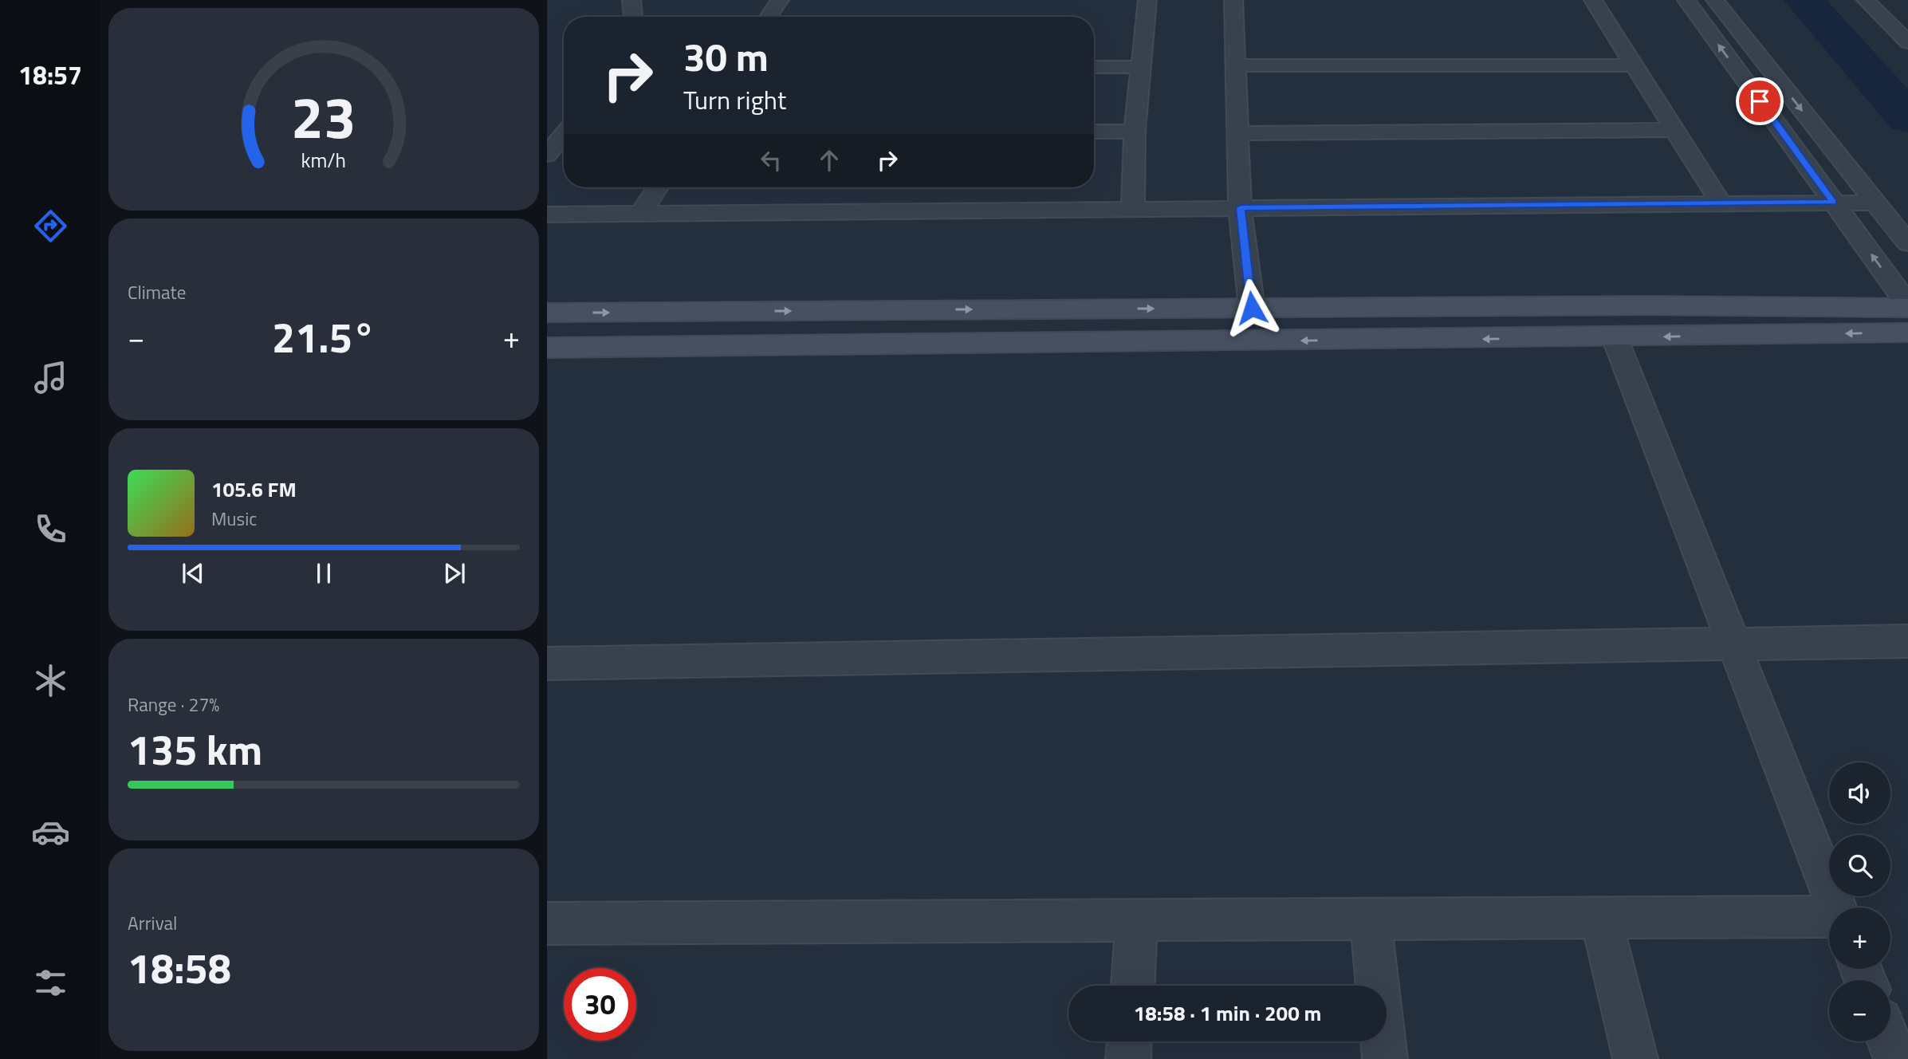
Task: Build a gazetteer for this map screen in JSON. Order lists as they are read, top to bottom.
{
  "page": {
    "tabs": "18:57",
    "turn": ["30 m", "Turn right"],
    "tile": [
      "Climate",
      ["Range · 27%", "135 km"],
      ["Arrival", "18:58"]
    ],
    "heat": ["−", "21.5°", "+"],
    "song": ["105.6 FM", "Music"],
    "map_buttons": ["+", "−"],
    "limit": "30",
    "trip": "18:58 · 1 min · 200 m",
    "gauge": ["23", "km/h"]
  }
}
